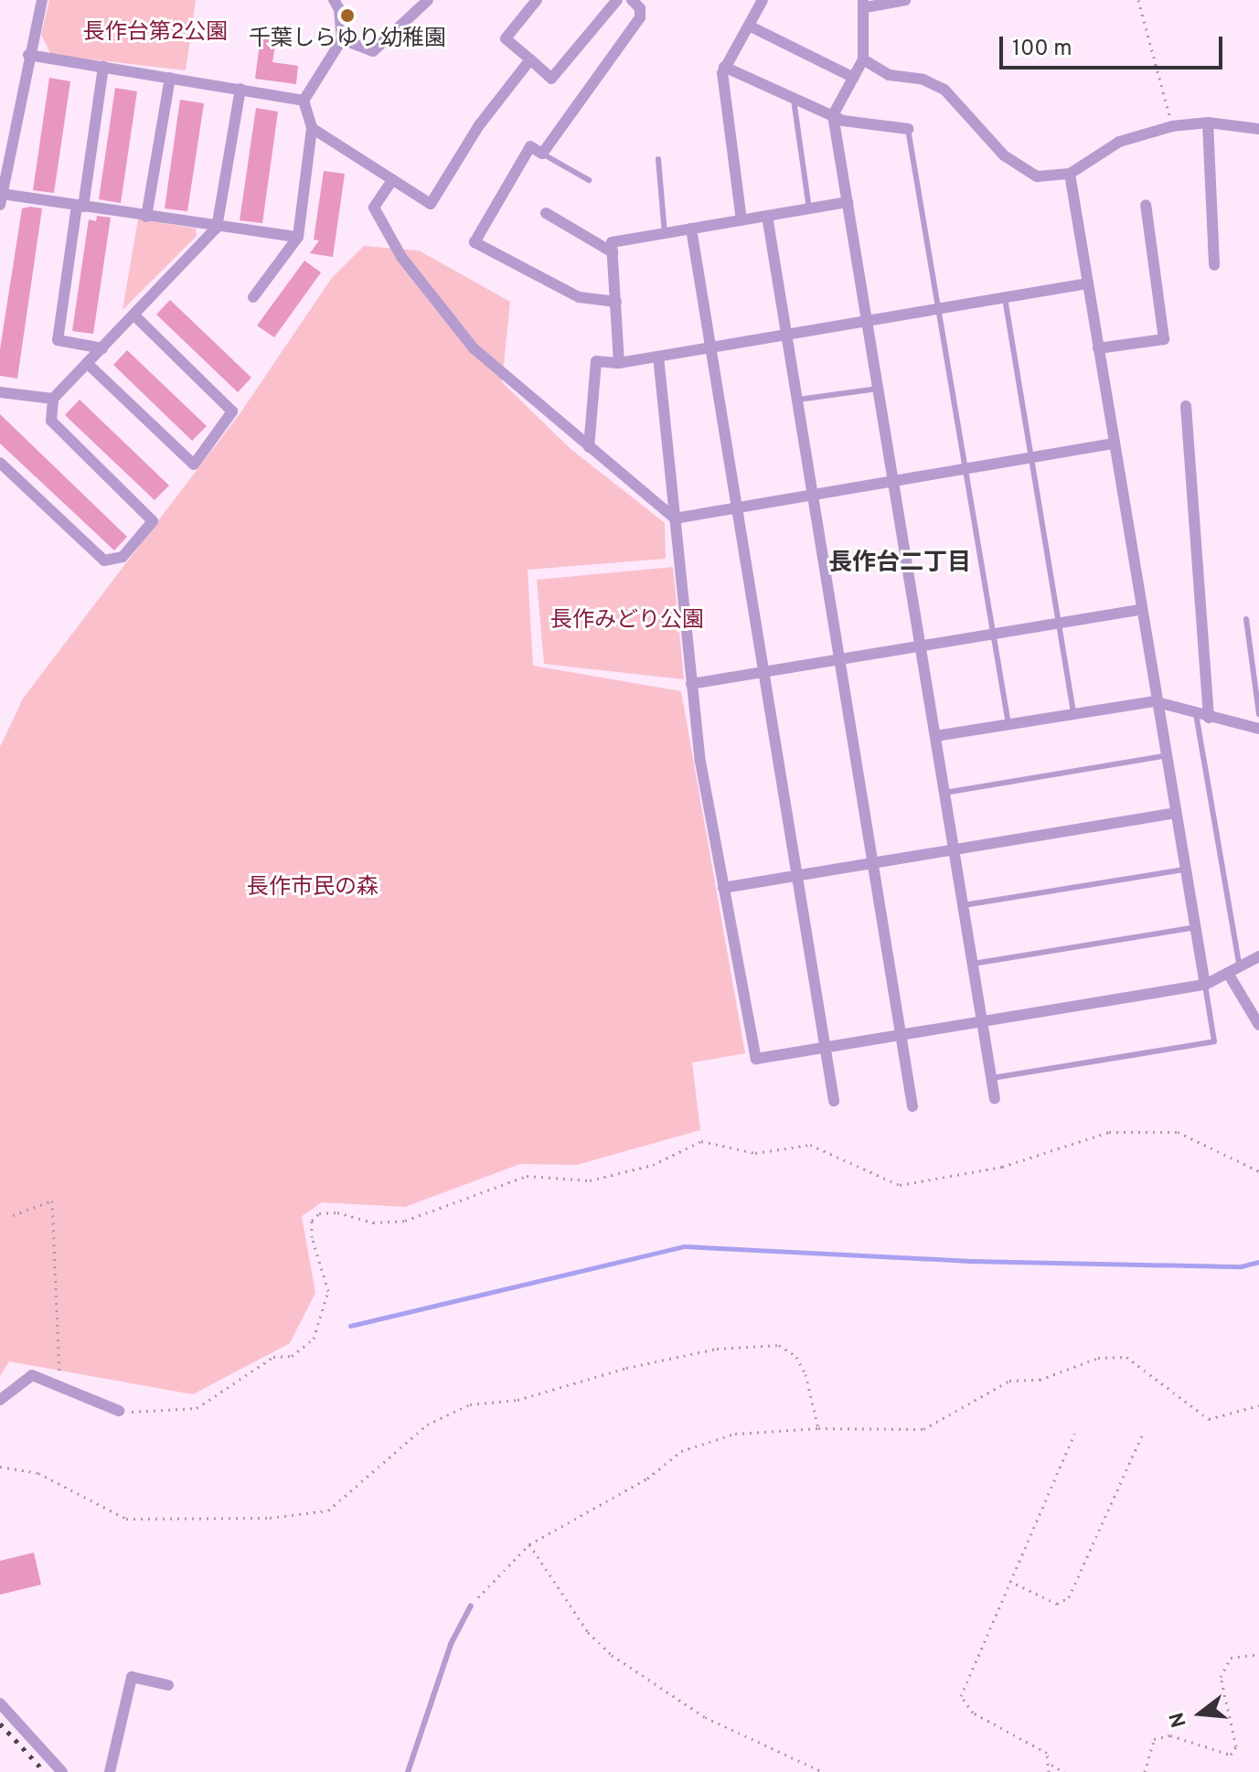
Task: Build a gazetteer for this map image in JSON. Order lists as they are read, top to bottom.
{
  "districts": ["長作台二丁目"],
  "parks": ["長作台第2公園", "長作みどり公園", "長作市民の森"],
  "places": ["千葉しらゆり幼稚園"],
  "scale_bar": "100 m",
  "north": "left"
}
